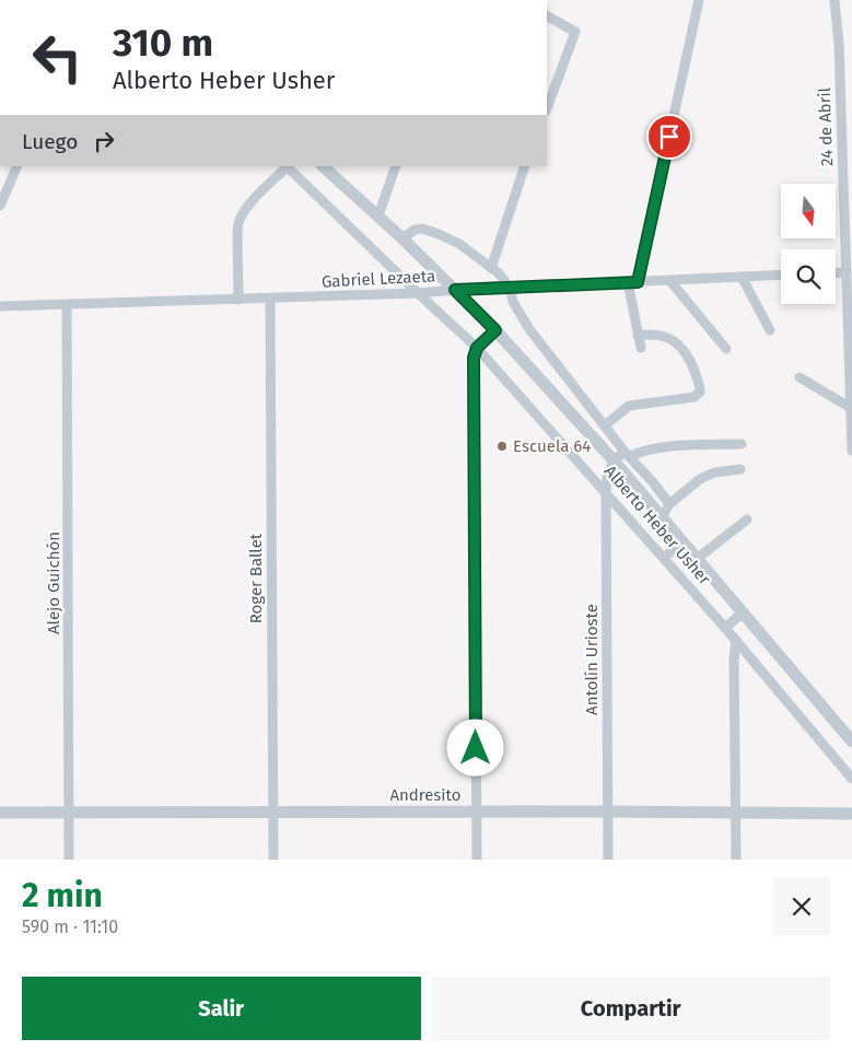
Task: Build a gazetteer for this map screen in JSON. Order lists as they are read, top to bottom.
{
  "streets": {
    "street": [
      "24 de Abril",
      "Gabriel Lezaeta",
      "Alberto Heber Usher",
      "Roger Ballet",
      "Alejo Guichón",
      "Antolín Urioste",
      "Andresito"
    ]
  },
  "crossings": [
    ["Gabriel Lezaeta", "Alberto Heber Usher"],
    ["Gabriel Lezaeta", "Roger Ballet"],
    ["Gabriel Lezaeta", "Alejo Guichón"],
    ["Alberto Heber Usher", "Antolín Urioste"],
    ["Roger Ballet", "Andresito"],
    ["Alejo Guichón", "Andresito"],
    ["Antolín Urioste", "Andresito"]
  ],
  "places": ["Escuela 64"],
  "north": "bottom",
  "page": {
    "turn": ["310 m", "Alberto Heber Usher"],
    "then": "Luego",
    "heading": ["2 min", "590 m · 11:10"],
    "buttons": ["Salir", "Compartir"]
  }
}
